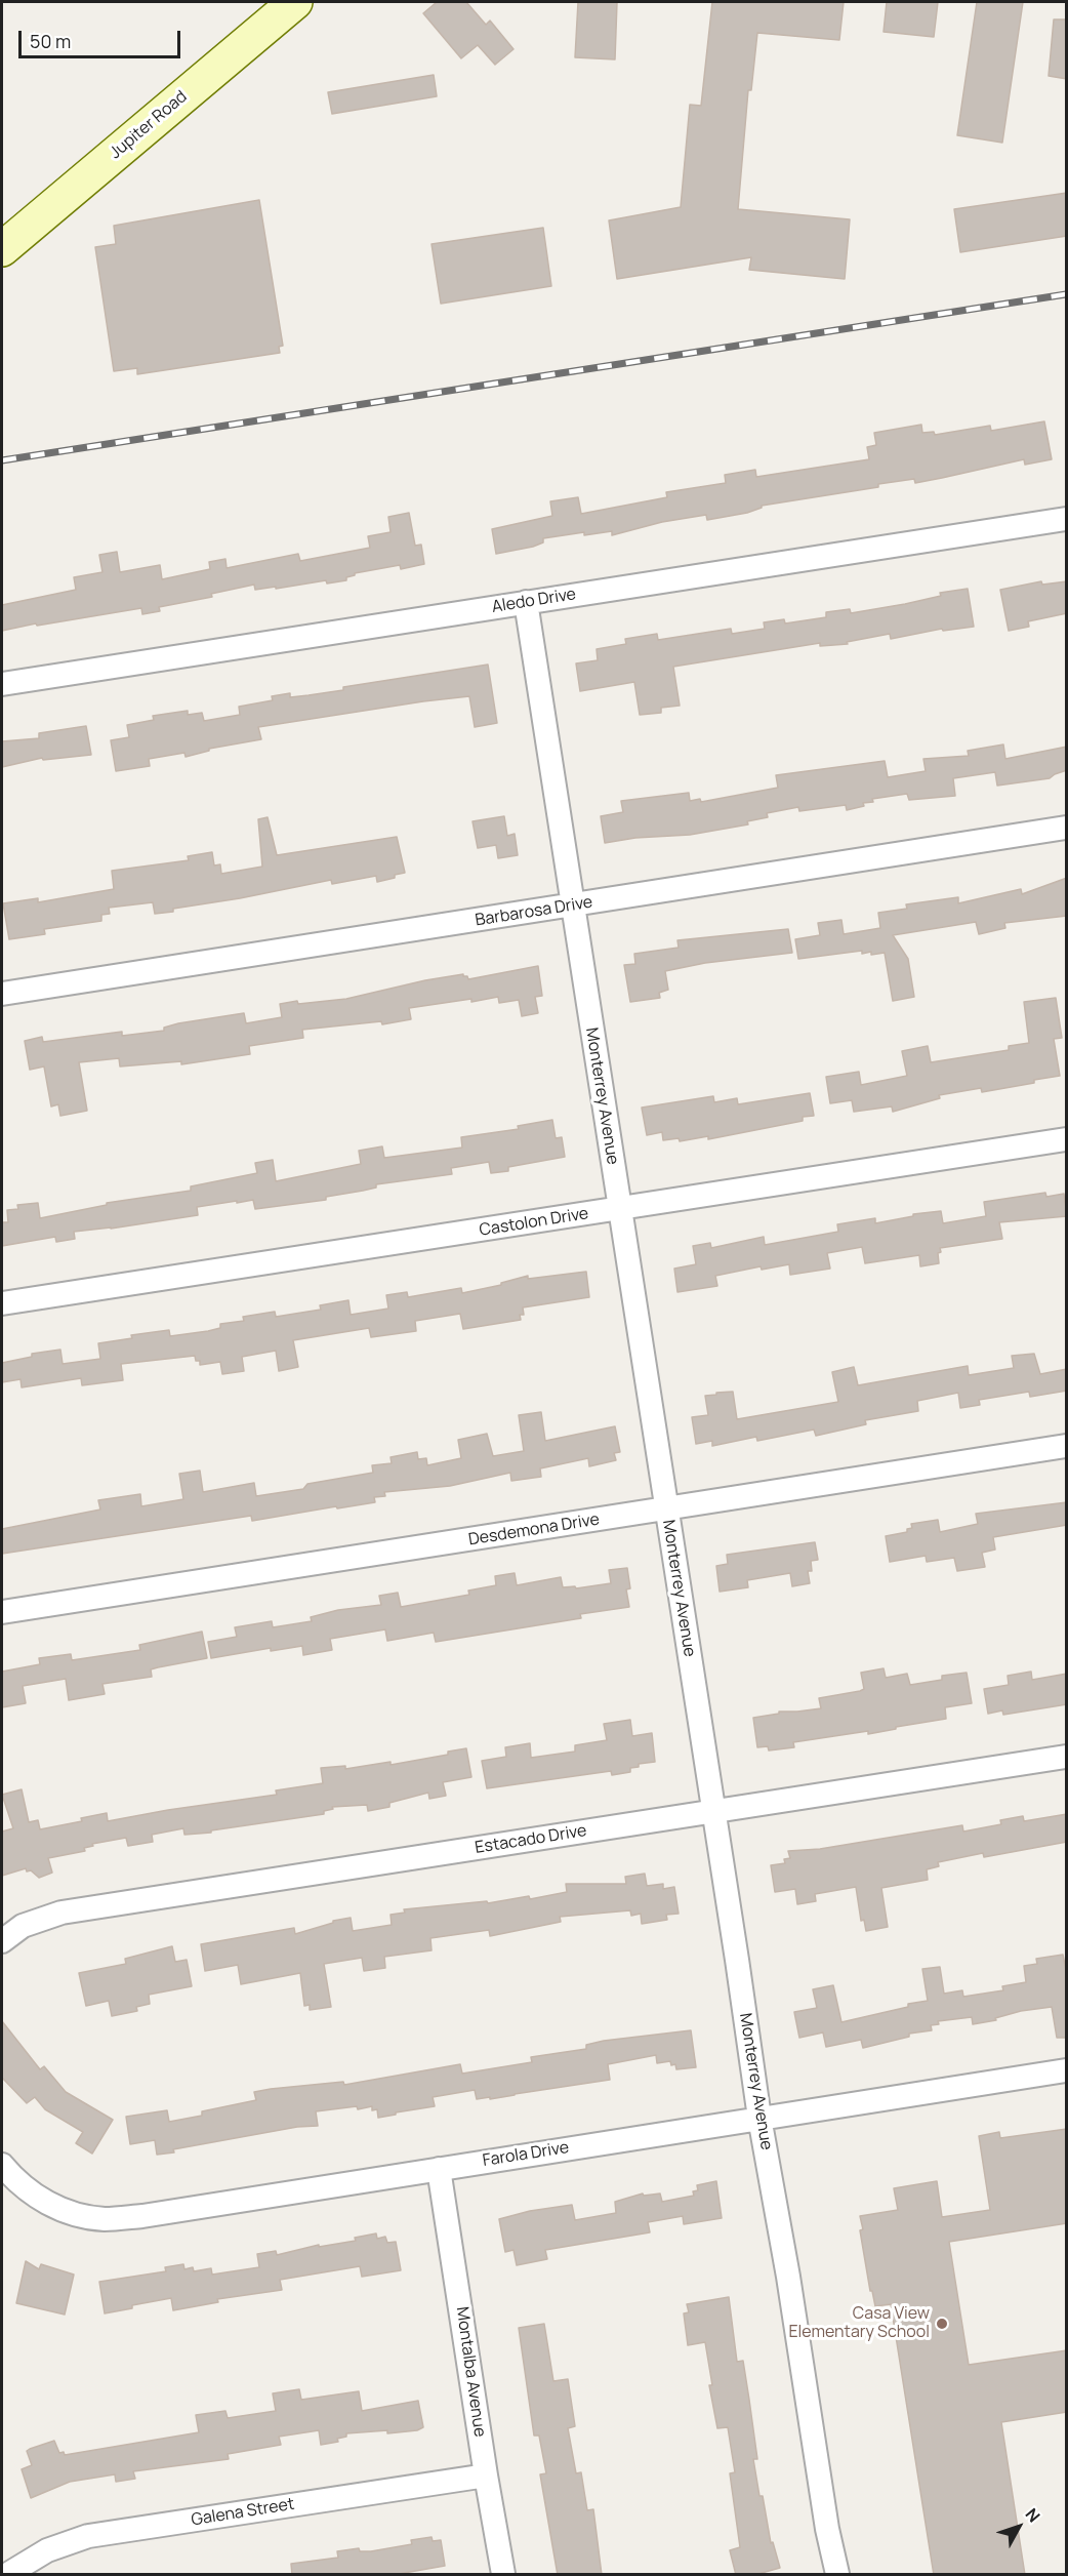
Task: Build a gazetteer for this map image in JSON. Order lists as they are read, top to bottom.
{
  "streets": {
    "street": [
      "Jupiter Road",
      "Aledo Drive",
      "Barbarosa Drive",
      "Monterrey Avenue",
      "Castolon Drive",
      "Desdemona Drive",
      "Estacado Drive",
      "Farola Drive",
      "Montalba Avenue",
      "Galena Street"
    ]
  },
  "crossings": [
    ["Aledo Drive", "Monterrey Avenue"],
    ["Barbarosa Drive", "Monterrey Avenue"],
    ["Monterrey Avenue", "Castolon Drive"],
    ["Monterrey Avenue", "Desdemona Drive"],
    ["Monterrey Avenue", "Estacado Drive"],
    ["Monterrey Avenue", "Farola Drive"],
    ["Farola Drive", "Montalba Avenue"],
    ["Montalba Avenue", "Galena Street"]
  ],
  "places": ["Casa View Elementary School"],
  "scale_bar": "50 m",
  "north": "top right"
}
